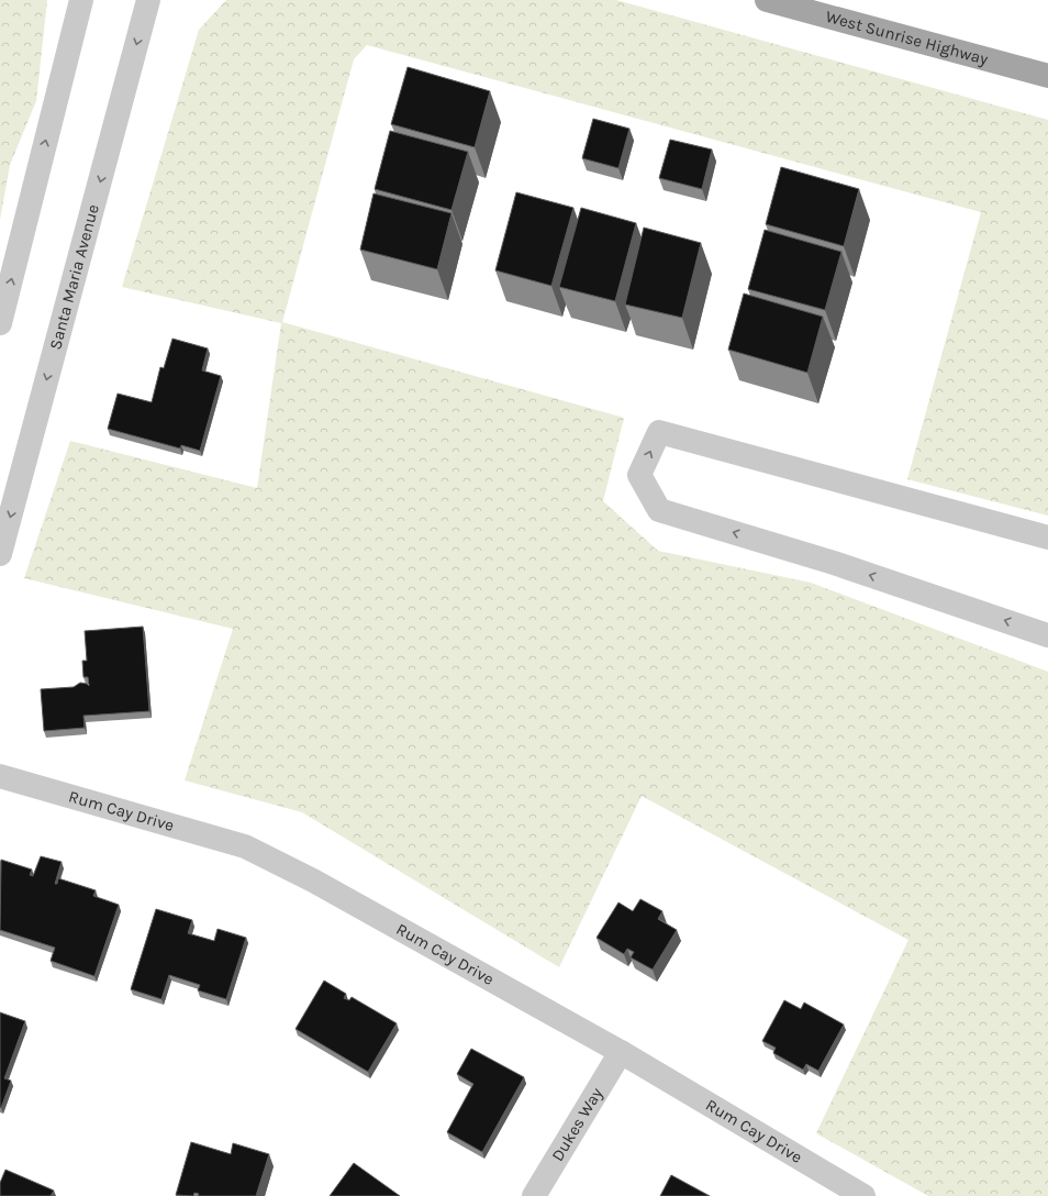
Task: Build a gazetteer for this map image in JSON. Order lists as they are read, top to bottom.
{
  "streets": {
    "main road": ["West Sunrise Highway"],
    "street": ["Santa Maria Avenue", "Rum Cay Drive", "Dukes Way"]
  },
  "crossings": [
    ["Rum Cay Drive", "Dukes Way"]
  ]
}
